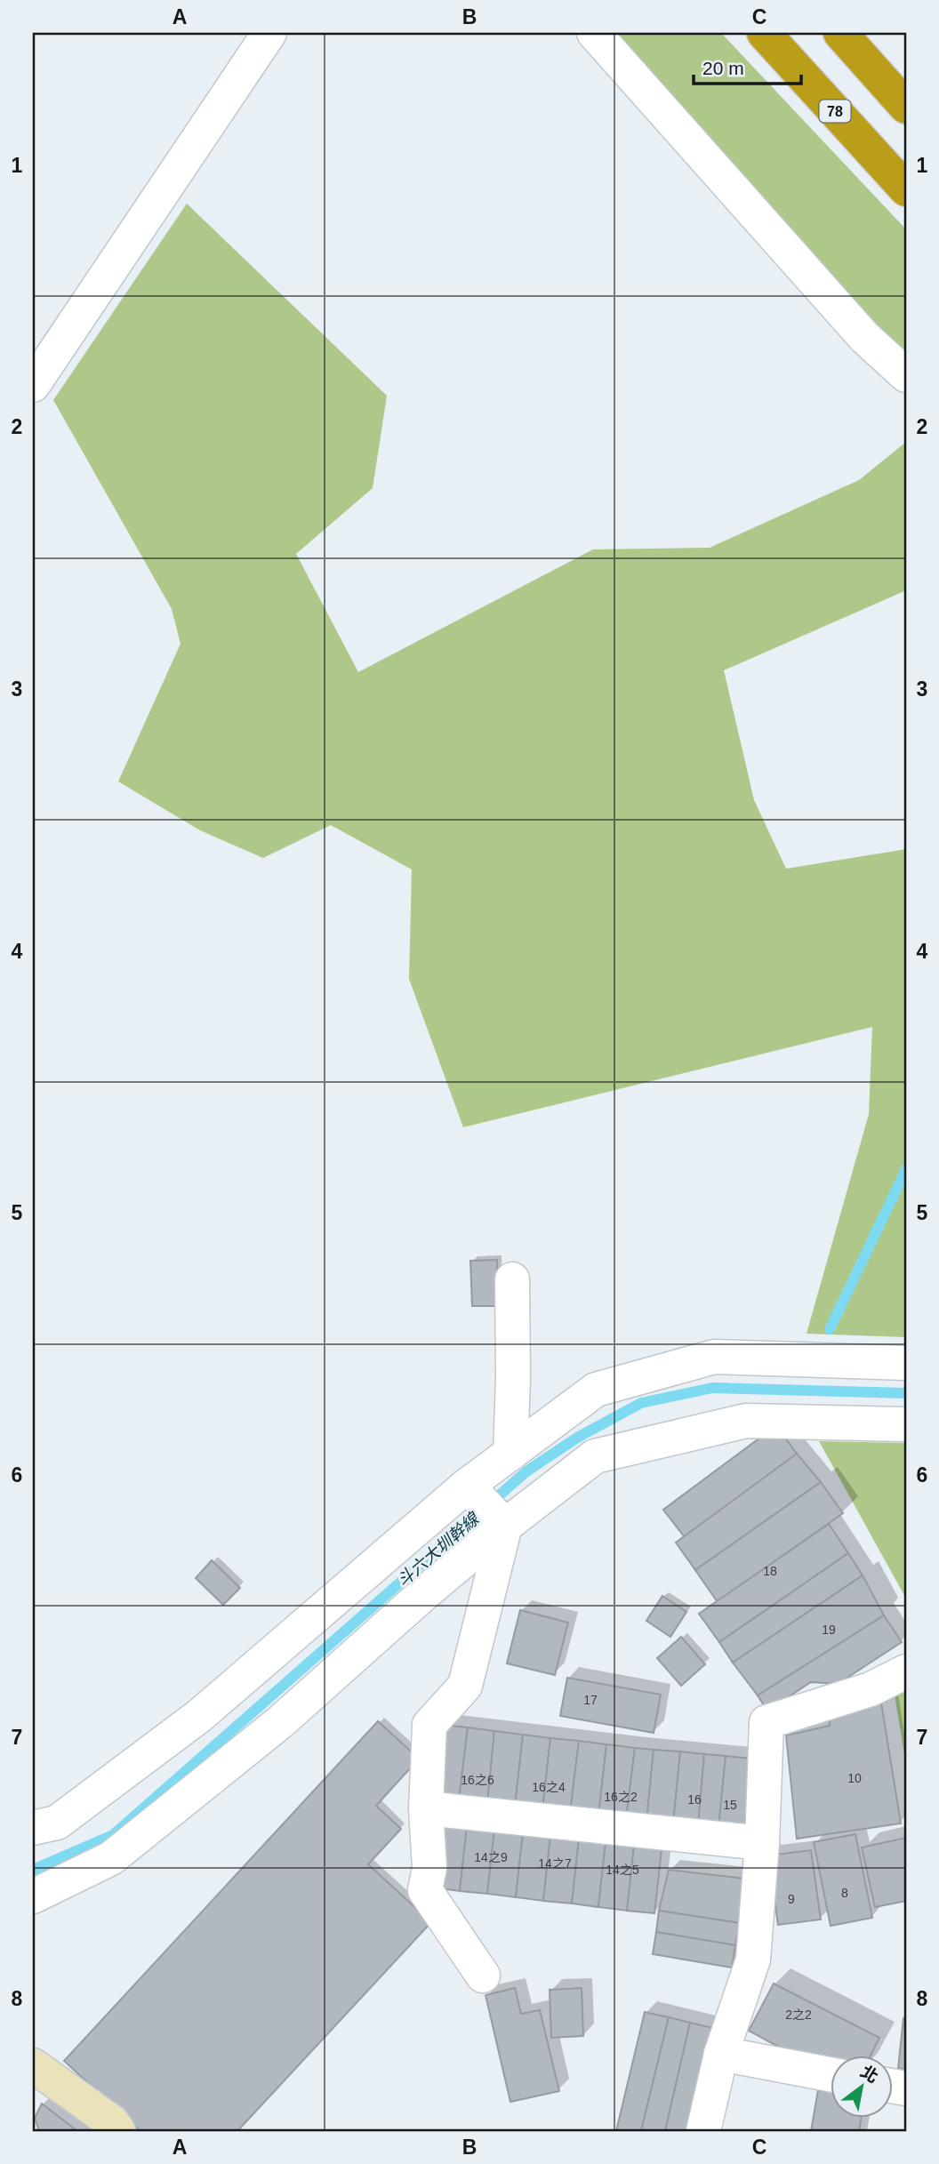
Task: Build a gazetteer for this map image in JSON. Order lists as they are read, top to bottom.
{
  "streets": {
    "highway": ["78"]
  },
  "water": ["斗六大圳幹線"],
  "house_numbers": [
    "18",
    "19",
    "17",
    "10",
    "16之6",
    "16之4",
    "16之2",
    "16",
    "15",
    "14之9",
    "14之7",
    "14之5",
    "8",
    "9",
    "2之2"
  ],
  "scale_bar": "20 m",
  "north": "top right",
  "grid": {
    "columns": ["A", "B", "C"],
    "rows": [
      "1",
      "2",
      "3",
      "4",
      "5",
      "6",
      "7",
      "8"
    ]
  }
}
